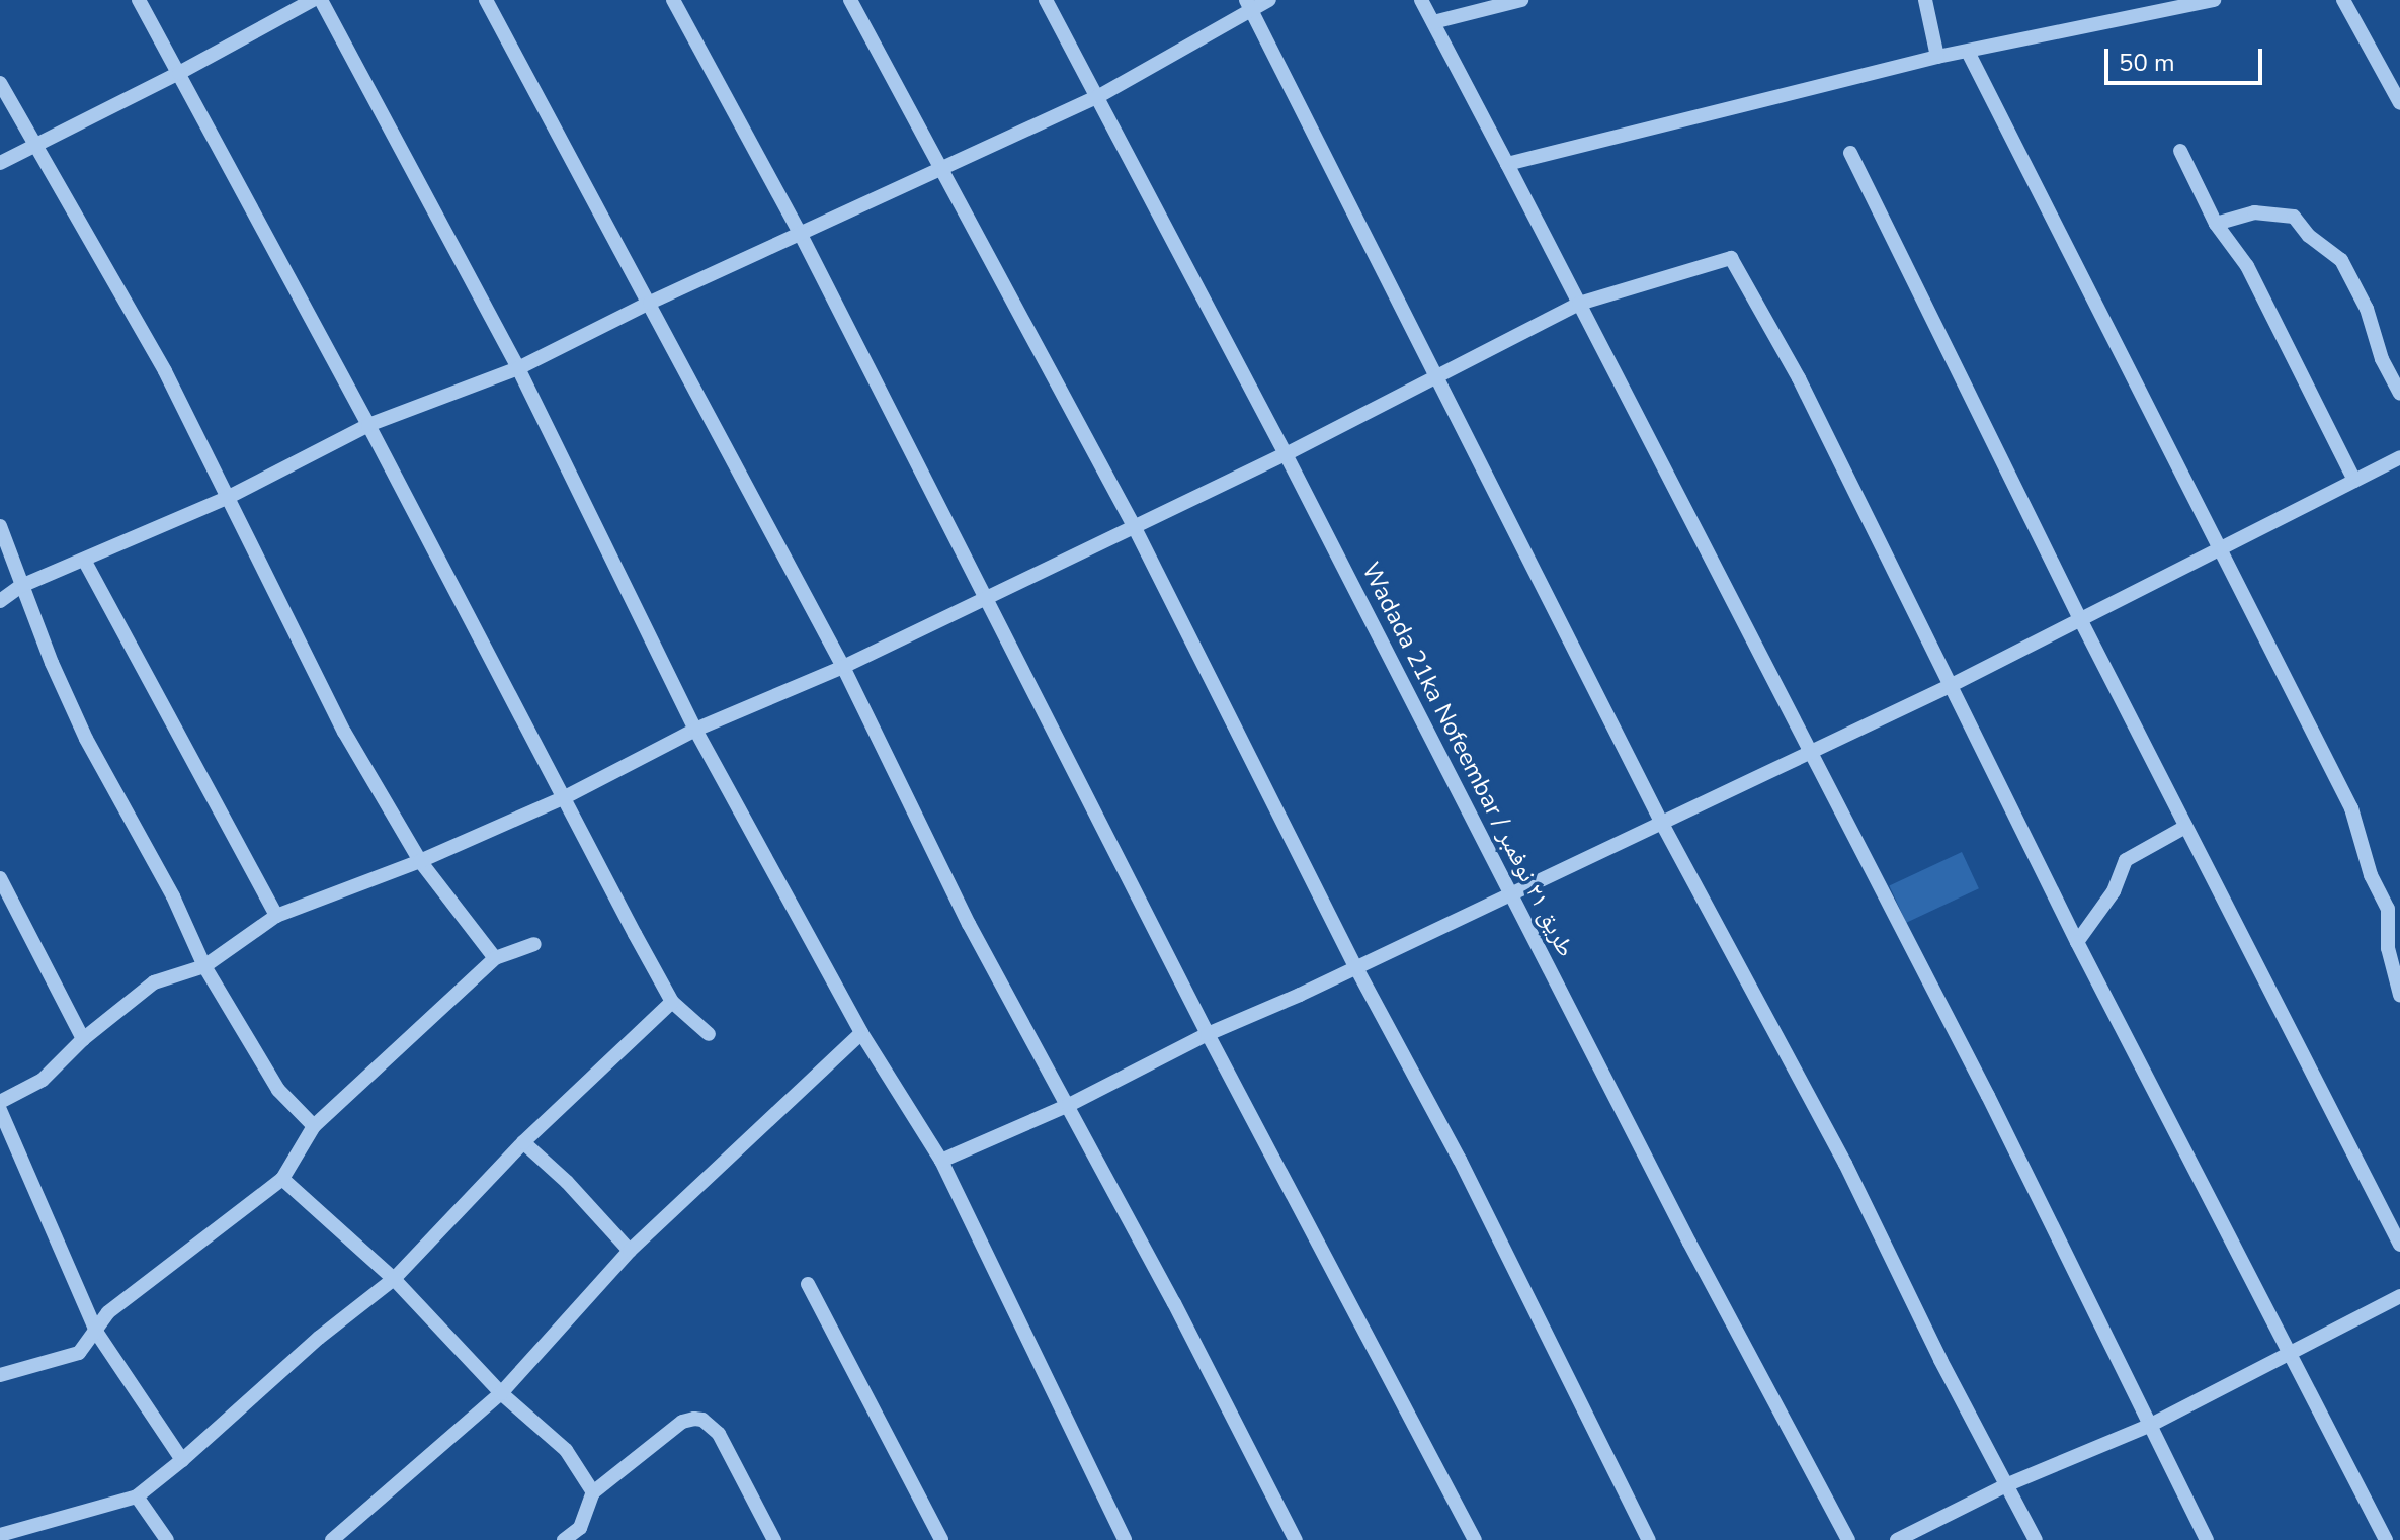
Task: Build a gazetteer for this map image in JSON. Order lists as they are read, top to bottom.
{
  "streets": {
    "street": ["Wadada 21ka Nofeembar / طريق ٢١ نوفمبر"]
  },
  "scale_bar": "50 m"
}
